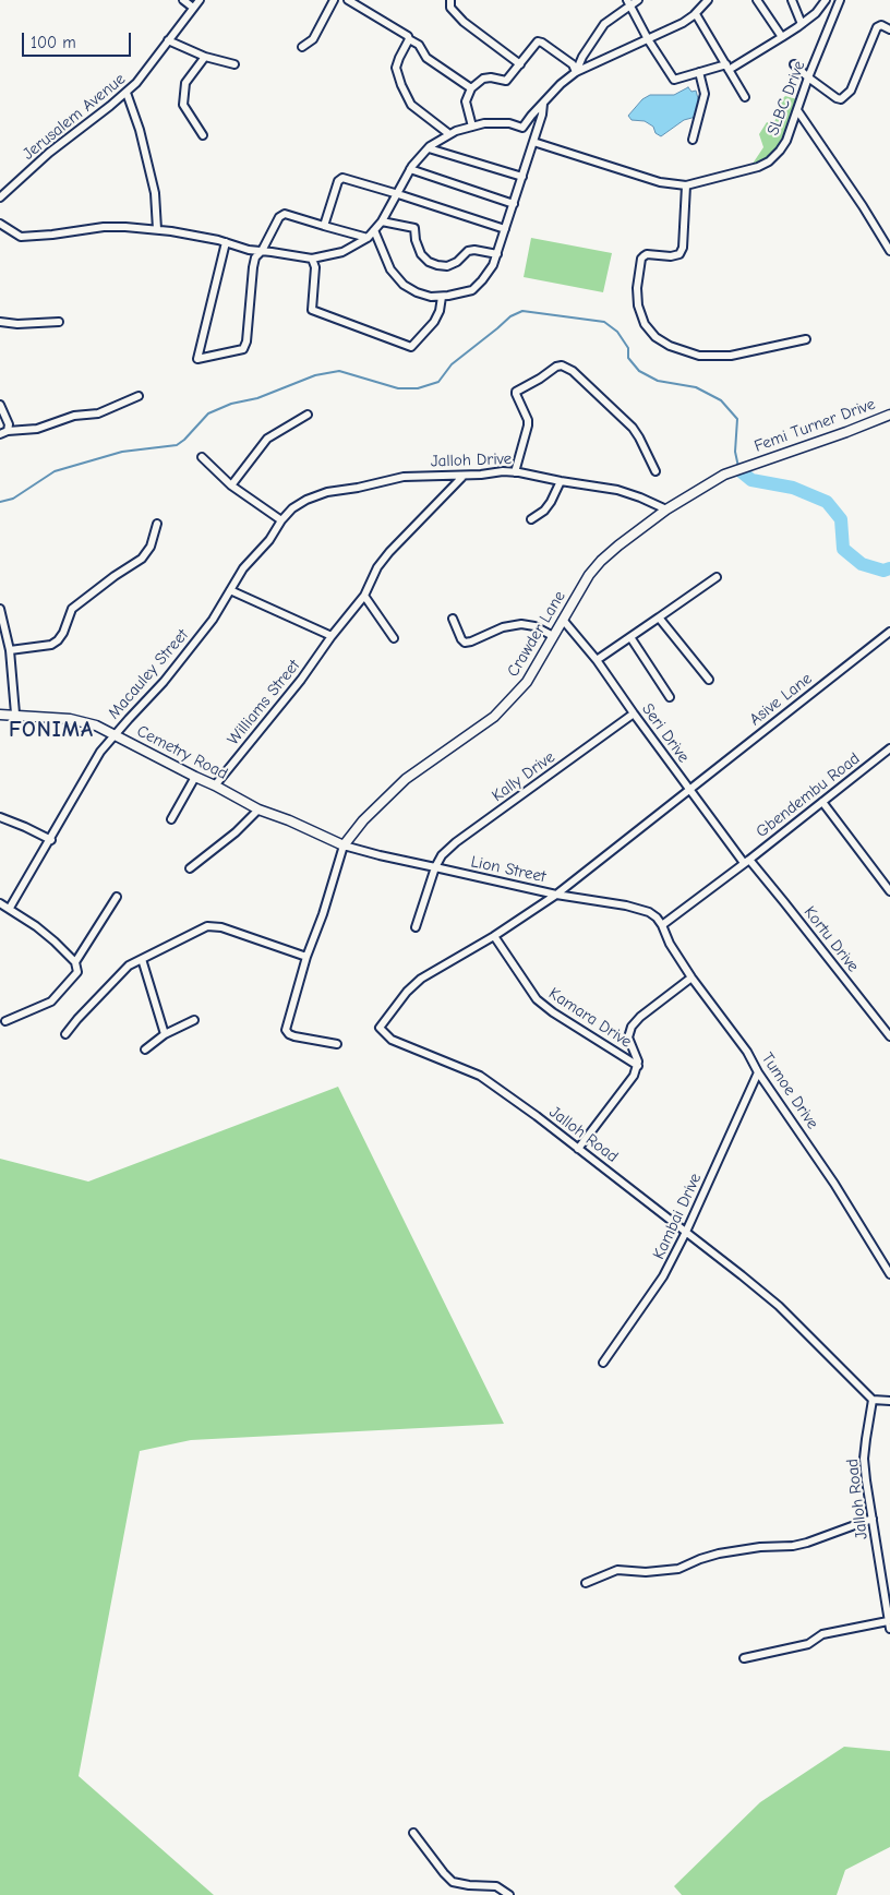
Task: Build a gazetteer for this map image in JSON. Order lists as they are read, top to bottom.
{
  "streets": {
    "street": [
      "SLBC Drive",
      "Jerusalem Avenue",
      "Femi Turner Drive",
      "Jalloh Drive",
      "Crawder Lane",
      "Macauley Street",
      "Asive Lane",
      "Williams Street",
      "Seri Drive",
      "Cemetry Road",
      "Kally Drive",
      "Gbendembu Road",
      "Lion Street",
      "Kortu Drive",
      "Kamara Drive",
      "Tumoe Drive",
      "Jalloh Road",
      "Kambai Drive"
    ]
  },
  "crossings": [
    ["Femi Turner Drive", "Crawder Lane"],
    ["Jalloh Drive", "Crawder Lane"],
    ["Jalloh Drive", "Macauley Street"],
    ["Jalloh Drive", "Williams Street"],
    ["Crawder Lane", "Seri Drive"],
    ["Crawder Lane", "Cemetry Road"],
    ["Crawder Lane", "Lion Street"],
    ["Macauley Street", "Cemetry Road"],
    ["Asive Lane", "Seri Drive"],
    ["Asive Lane", "Jalloh Road"],
    ["Williams Street", "Cemetry Road"],
    ["Seri Drive", "Kally Drive"],
    ["Seri Drive", "Gbendembu Road"],
    ["Seri Drive", "Kortu Drive"],
    ["Seri Drive", "Jalloh Road"],
    ["Cemetry Road", "Lion Street"],
    ["Kally Drive", "Lion Street"],
    ["Gbendembu Road", "Lion Street"],
    ["Gbendembu Road", "Kortu Drive"],
    ["Gbendembu Road", "Tumoe Drive"],
    ["Lion Street", "Tumoe Drive"],
    ["Lion Street", "Jalloh Road"],
    ["Kamara Drive", "Jalloh Road"],
    ["Tumoe Drive", "Kambai Drive"],
    ["Jalloh Road", "Kambai Drive"]
  ],
  "districts": ["FONIMA"],
  "scale_bar": "100 m"
}
